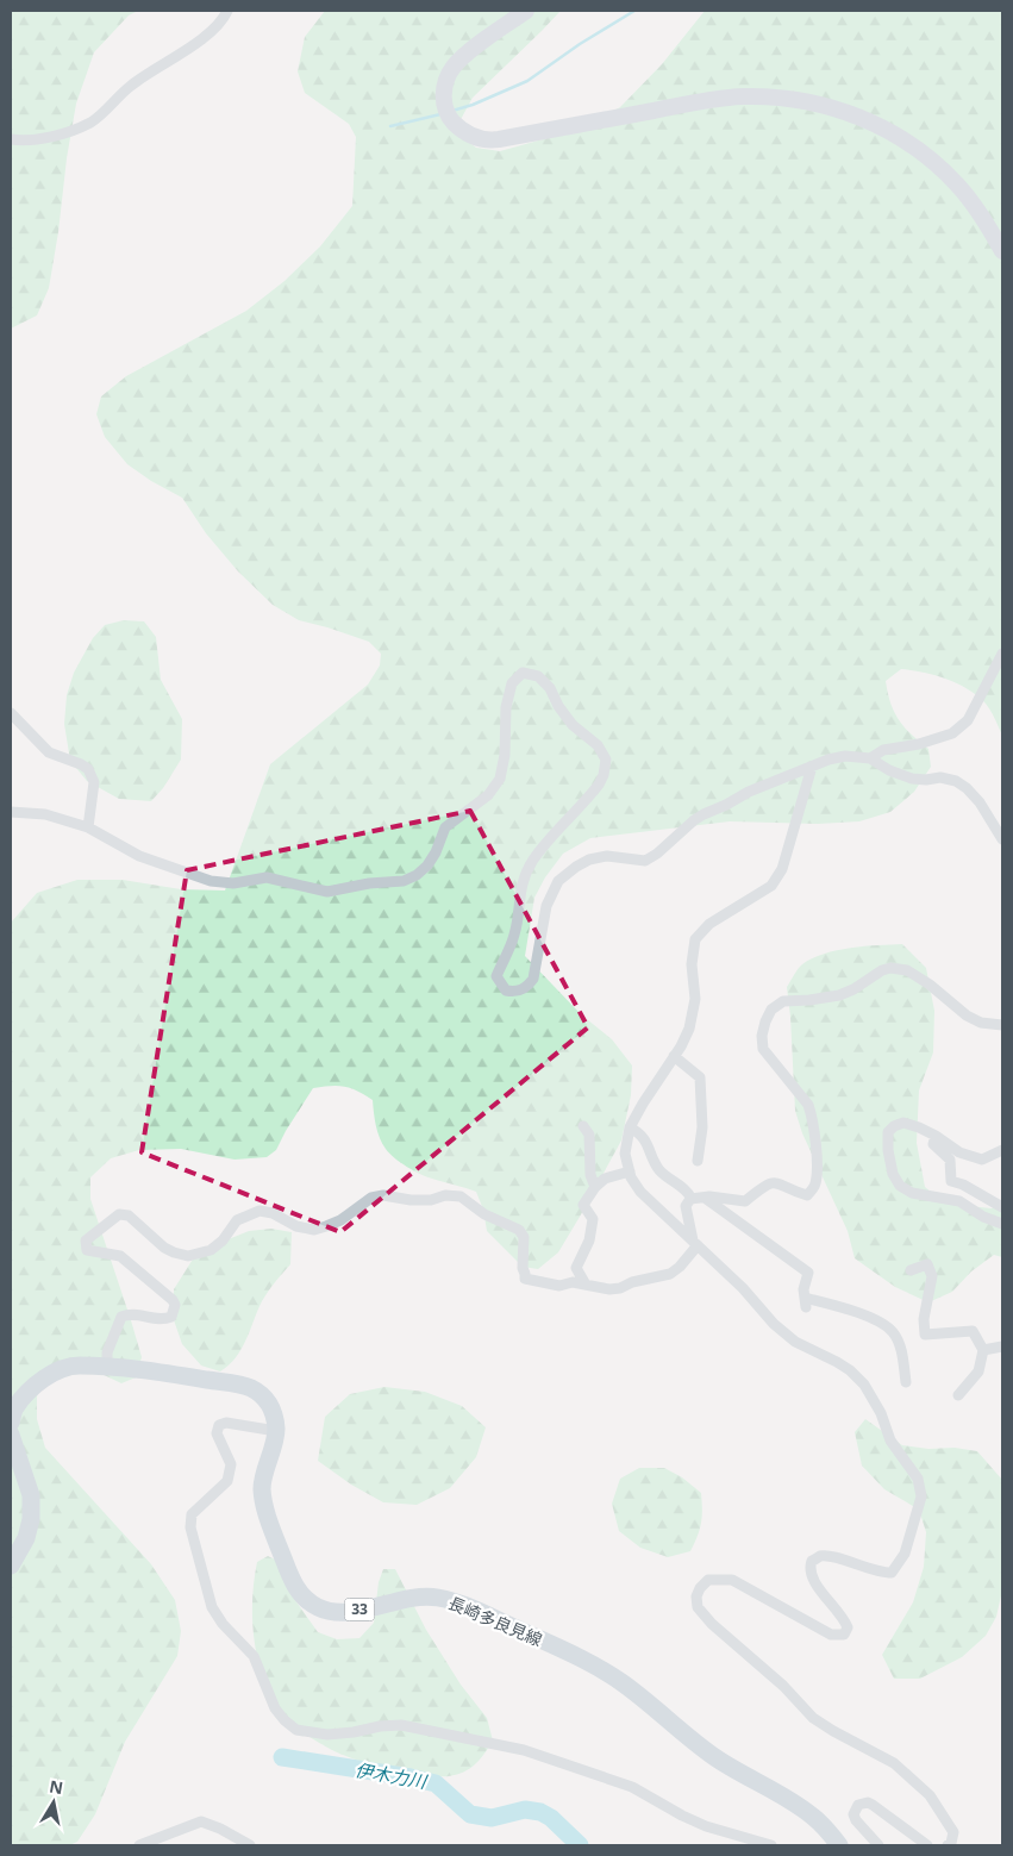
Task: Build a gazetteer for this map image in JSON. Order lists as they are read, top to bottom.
{
  "streets": {
    "main road": ["33", "長崎多良見線"]
  },
  "water": ["伊木力川"],
  "north": "top"
}
